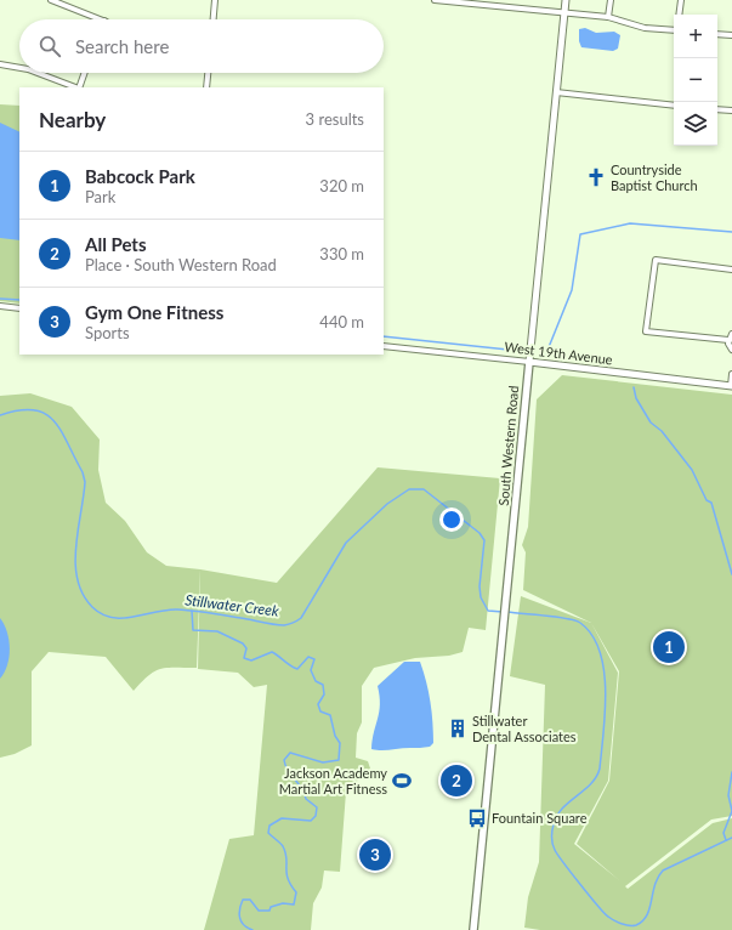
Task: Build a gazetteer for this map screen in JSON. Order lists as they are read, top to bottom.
{
  "streets": {
    "main road": ["South Western Road"],
    "street": ["West 19th Avenue"]
  },
  "crossings": [
    ["West 19th Avenue", "South Western Road"]
  ],
  "water": ["Stillwater Creek"],
  "places": {
    "church": ["Countryside Baptist Church"],
    "building": ["Stillwater Dental Associates"],
    "sports": ["Jackson Academy Martial Art Fitness"],
    "bus stop": ["Fountain Square"]
  },
  "page": {
    "map_buttons": ["+", "−"],
    "search": "Search here",
    "heading": ["Nearby", "3 results"],
    "list": [
      {
        "mark": "1",
        "name": "Babcock Park",
        "note": "Park",
        "value": "320 m"
      },
      {
        "mark": "2",
        "name": "All Pets",
        "note": "Place · South Western Road",
        "value": "330 m"
      },
      {
        "mark": "3",
        "name": "Gym One Fitness",
        "note": "Sports",
        "value": "440 m"
      }
    ],
    "pins": ["1", "2", "3"]
  }
}
